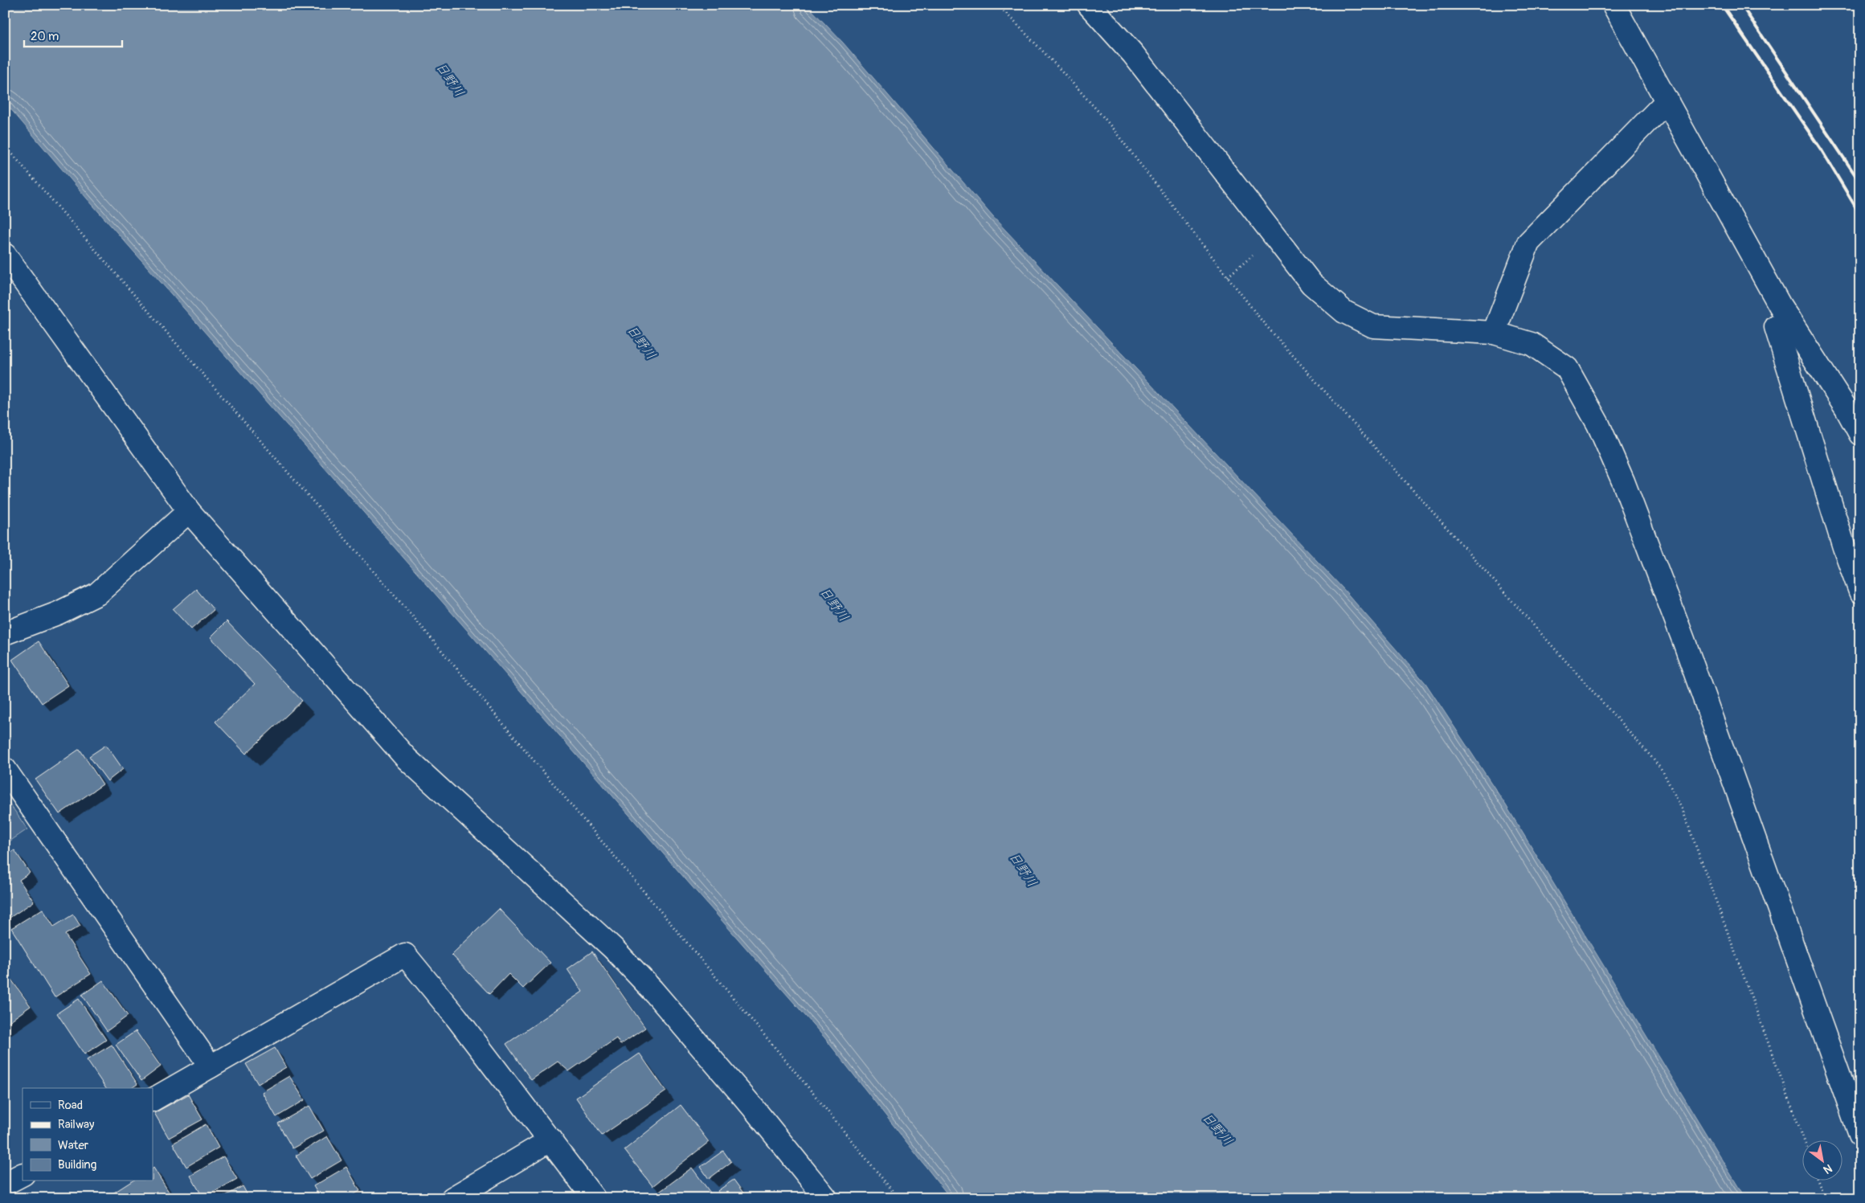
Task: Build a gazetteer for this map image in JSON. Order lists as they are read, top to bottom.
{
  "water": ["日野川"],
  "legend": [
    "Road",
    "Railway",
    "Water",
    "Building"
  ],
  "scale_bar": "20 m",
  "north": "bottom right"
}
